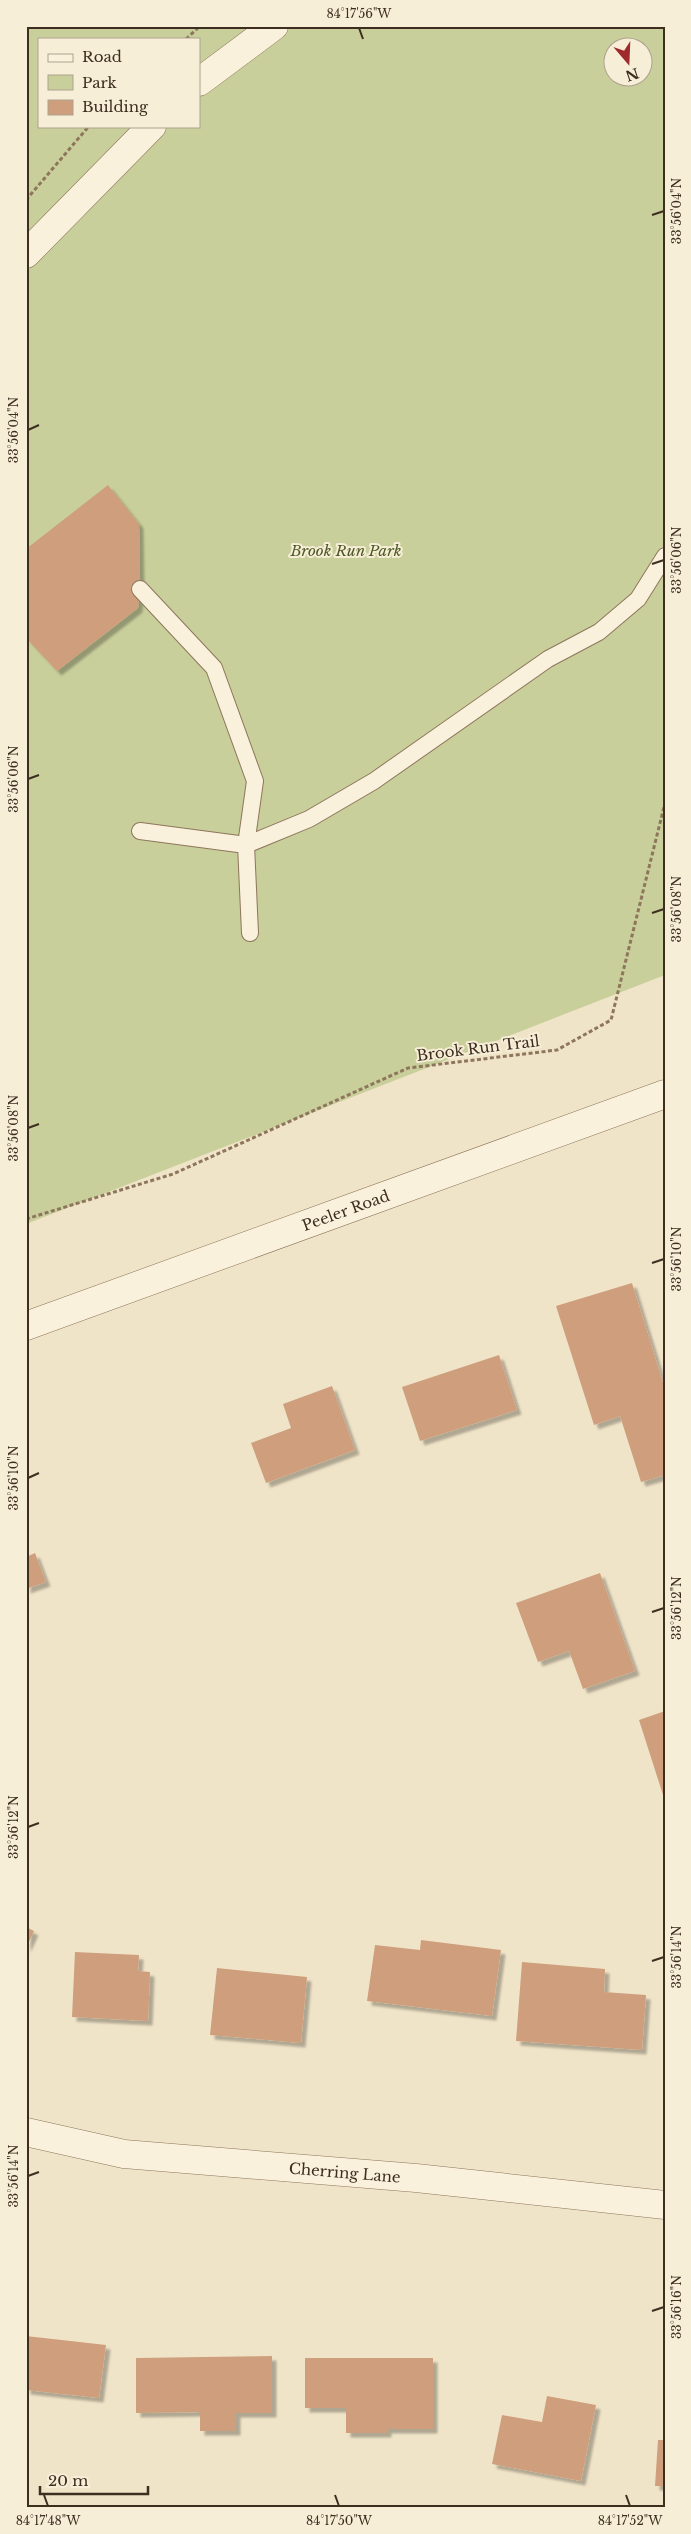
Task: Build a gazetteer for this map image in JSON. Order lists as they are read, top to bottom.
{
  "streets": {
    "street": ["Peeler Road", "Cherring Lane"],
    "path": ["Brook Run Trail"]
  },
  "parks": ["Brook Run Park"],
  "legend": ["Road", "Park", "Building"],
  "scale_bar": "20 m",
  "north": "bottom",
  "coordinates": [
    "84°17'56\"W",
    "33°56'04\"N",
    "33°56'06\"N",
    "33°56'08\"N",
    "33°56'10\"N",
    "33°56'12\"N",
    "33°56'14\"N",
    "33°56'16\"N",
    "84°17'48\"W",
    "84°17'50\"W",
    "84°17'52\"W"
  ]
}
